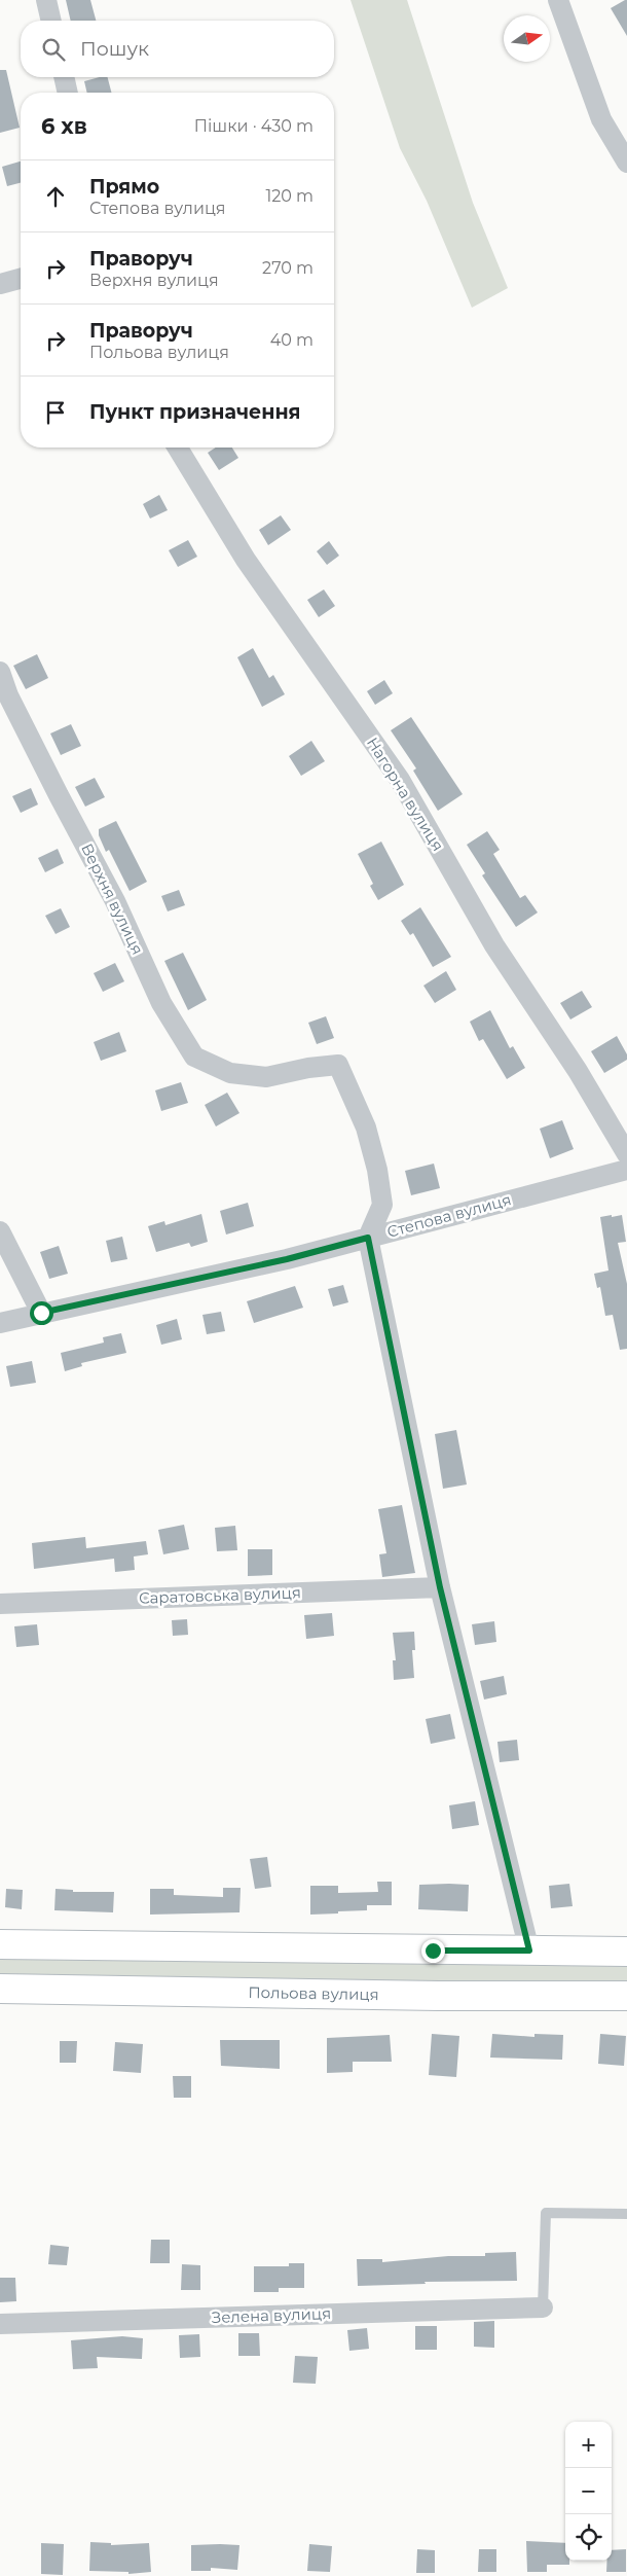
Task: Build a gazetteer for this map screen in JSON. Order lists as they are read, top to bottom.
{
  "streets": {
    "main road": ["Польова вулиця"],
    "street": [
      "Нагорна вулиця",
      "Верхня вулиця",
      "Степова вулиця",
      "Саратовська вулиця",
      "Зелена вулиця"
    ]
  },
  "crossings": [
    ["Верхня вулиця", "Степова вулиця"]
  ],
  "north": "right",
  "page": {
    "search": "Пошук",
    "heading": ["6 хв", "Пішки · 430 m"],
    "list": [
      ["Прямо", "Степова вулиця", "120 m"],
      ["Праворуч", "Верхня вулиця", "270 m"],
      ["Праворуч", "Польова вулиця", "40 m"],
      "Пункт призначення"
    ],
    "map_buttons": ["+", "−"]
  }
}
